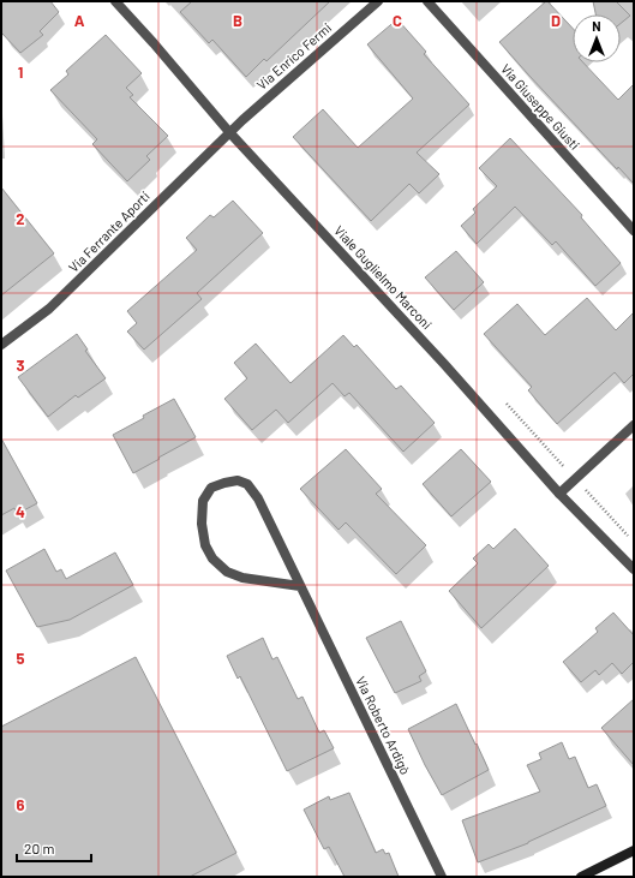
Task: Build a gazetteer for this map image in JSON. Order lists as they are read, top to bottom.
{
  "streets": {
    "street": [
      "Via Enrico Fermi",
      "Via Giuseppe Giusti",
      "Via Ferrante Aporti",
      "Viale Guglielmo Marconi",
      "Via Roberto Ardigò"
    ]
  },
  "crossings": [
    ["Via Enrico Fermi", "Via Ferrante Aporti"],
    ["Via Enrico Fermi", "Viale Guglielmo Marconi"],
    ["Via Ferrante Aporti", "Viale Guglielmo Marconi"]
  ],
  "scale_bar": "20 m",
  "north": "top",
  "grid": {
    "columns": [
      "A",
      "B",
      "C",
      "D"
    ],
    "rows": [
      "1",
      "2",
      "3",
      "4",
      "5",
      "6"
    ]
  }
}
